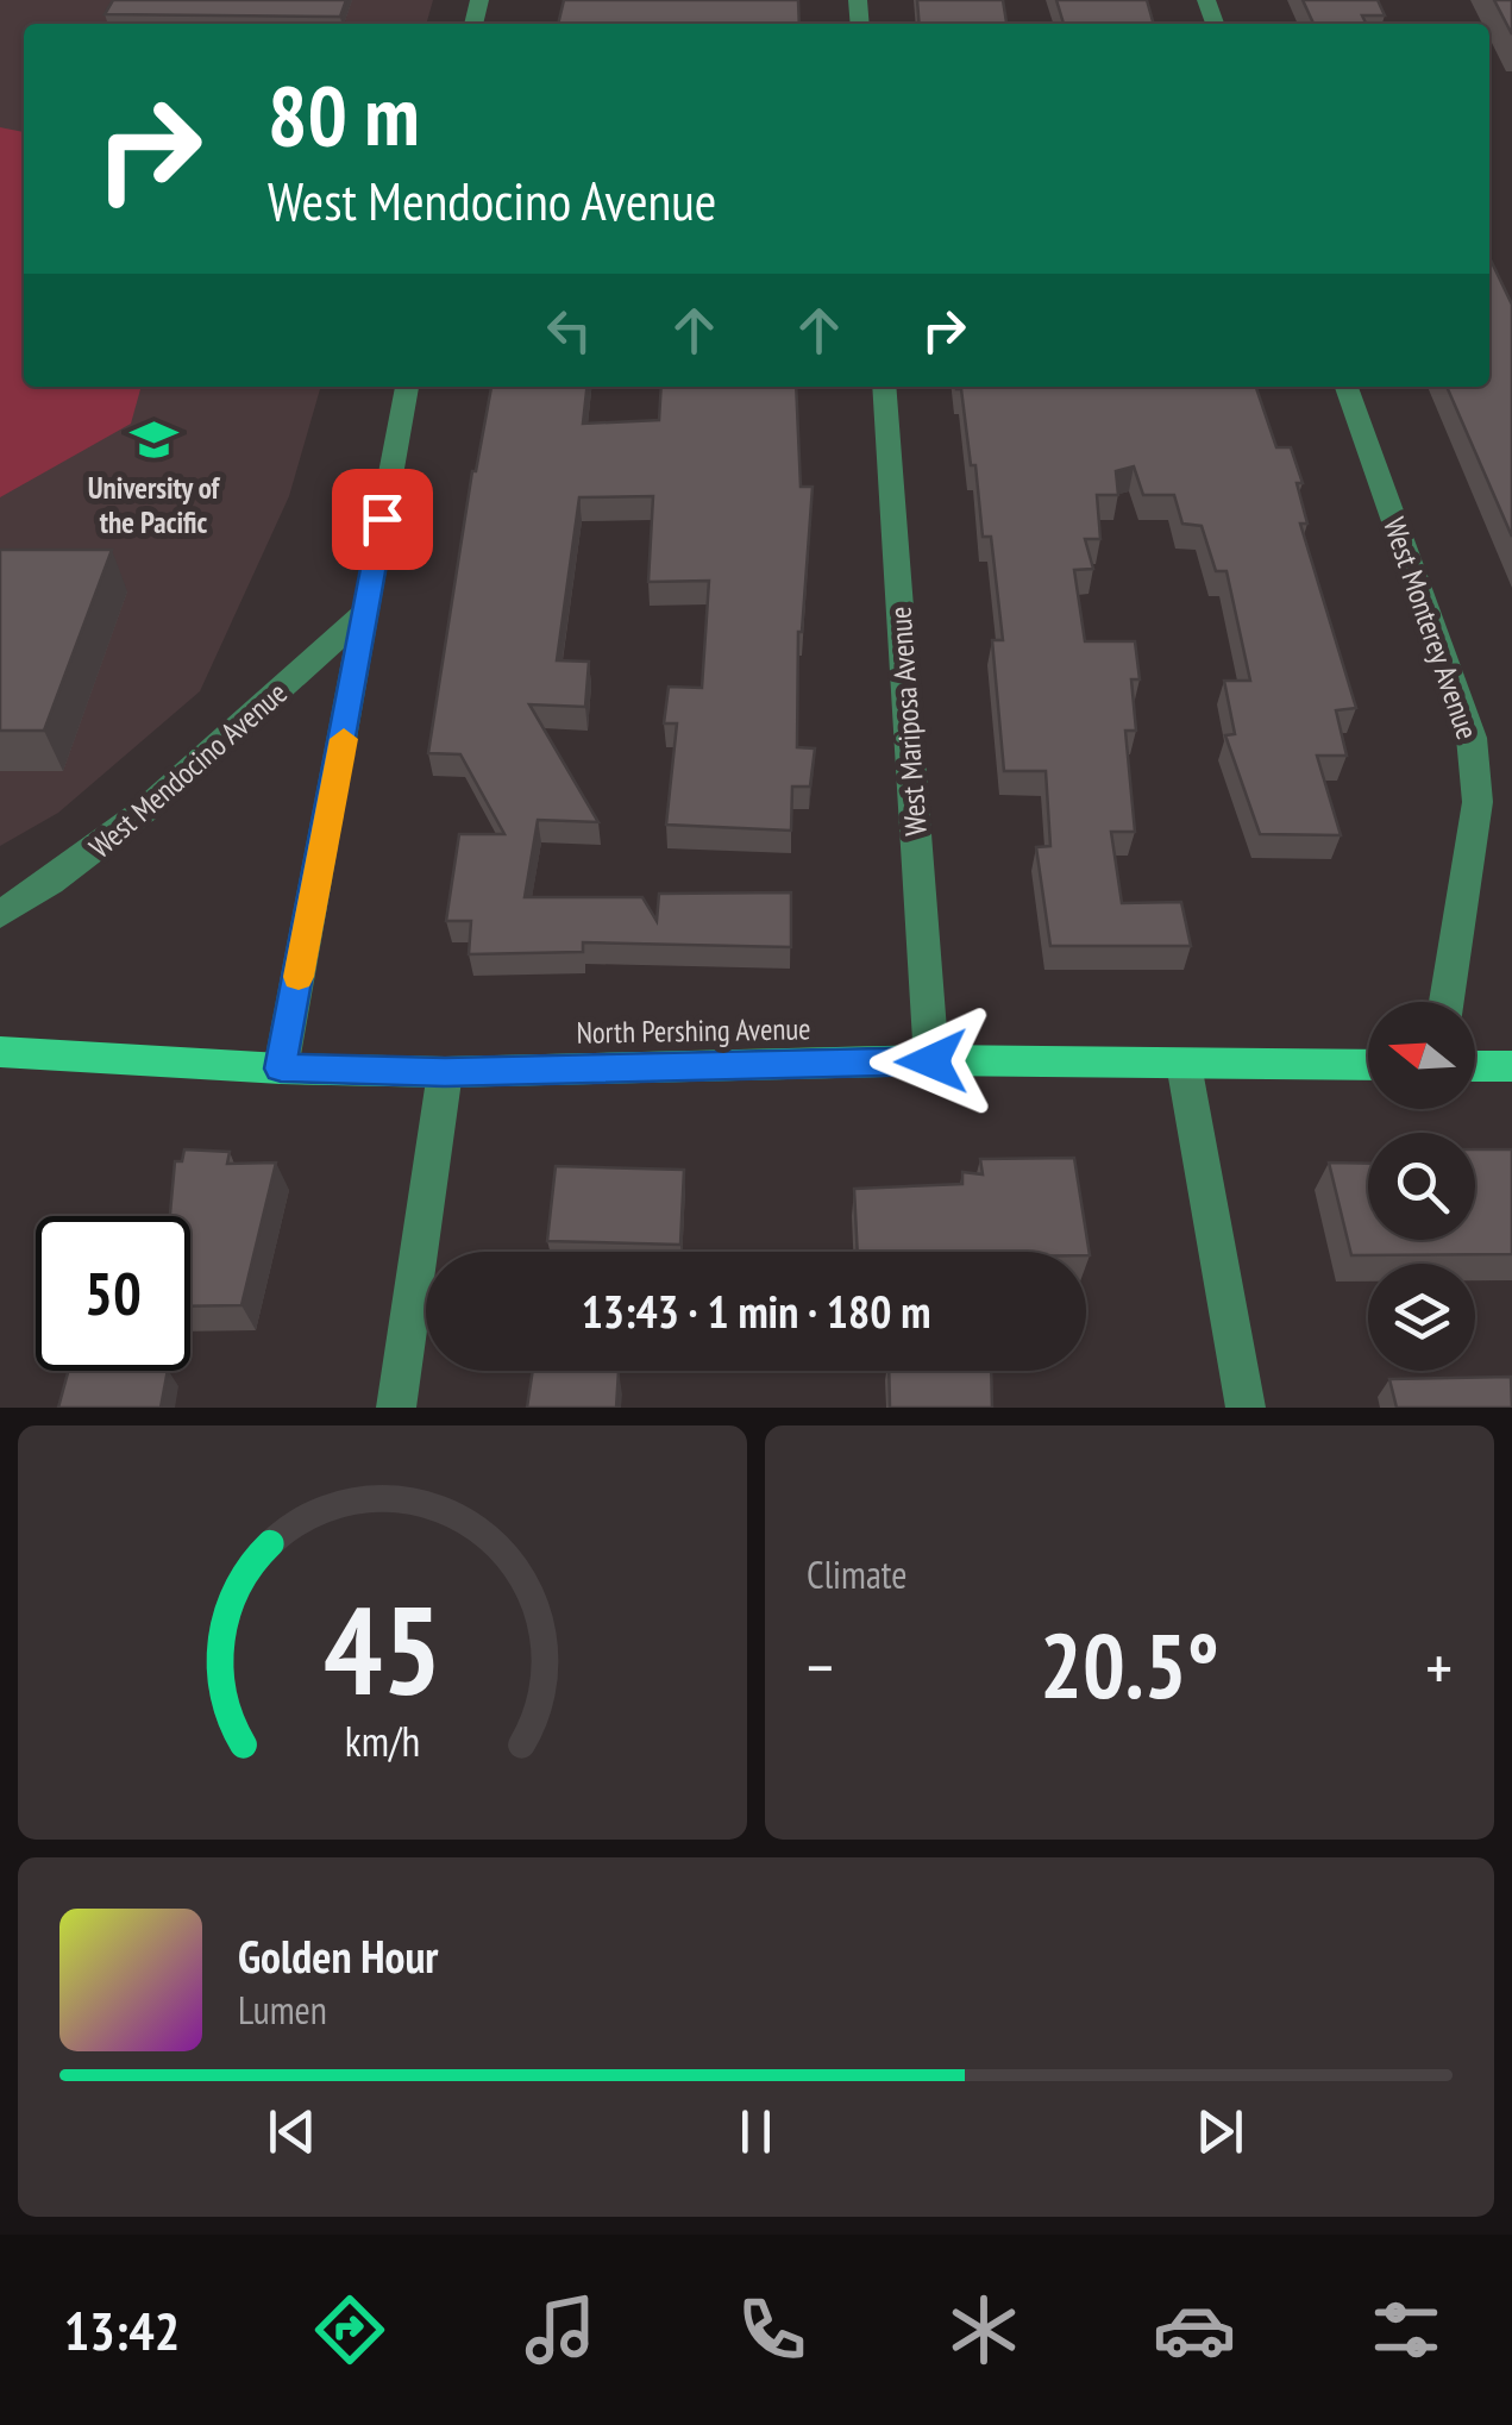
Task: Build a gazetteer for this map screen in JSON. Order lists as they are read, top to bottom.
{
  "streets": {
    "main road": ["North Pershing Avenue"],
    "street": ["West Monterey Avenue", "West Mariposa Avenue", "West Mendocino Avenue"]
  },
  "crossings": [
    ["West Mariposa Avenue", "North Pershing Avenue"]
  ],
  "places": {
    "school or university": ["University of the Pacific"]
  },
  "north": "left",
  "page": {
    "turn": ["80 m", "West Mendocino Avenue"],
    "limit": "50",
    "trip": "13:43 · 1 min · 180 m",
    "tile": "Climate",
    "heat": ["−", "20.5°", "+"],
    "song": ["Golden Hour", "Lumen"],
    "tabs": "13:42",
    "gauge": ["45", "km/h"]
  }
}
